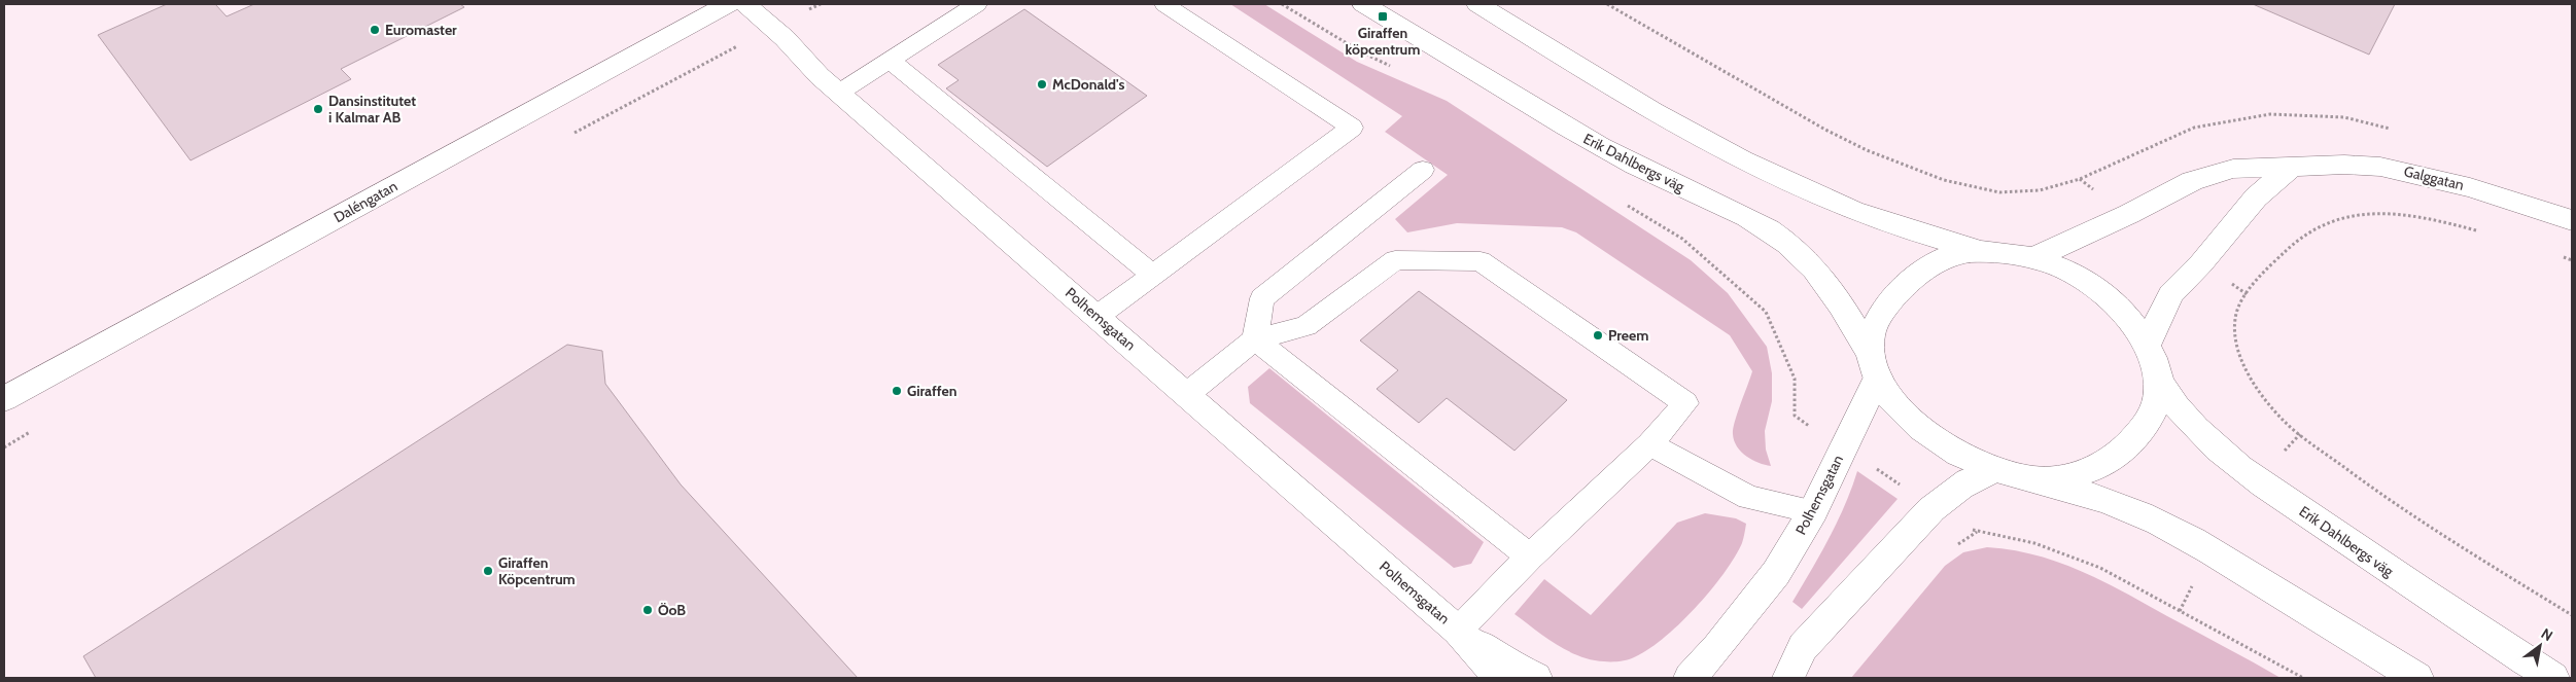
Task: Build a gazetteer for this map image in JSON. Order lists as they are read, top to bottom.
{
  "streets": {
    "street": [
      "Erik Dahlbergs väg",
      "Galggatan",
      "Daléngatan",
      "Polhemsgatan"
    ]
  },
  "crossings": [
    ["Erik Dahlbergs väg", "Galggatan"],
    ["Erik Dahlbergs väg", "Polhemsgatan"]
  ],
  "places": {
    "transit": ["Giraffen köpcentrum"],
    "other": [
      "Euromaster",
      "McDonald's",
      "Dansinstitutet i Kalmar AB",
      "Preem",
      "Giraffen",
      "Giraffen Köpcentrum",
      "ÖoB"
    ]
  },
  "north": "top right"
}
